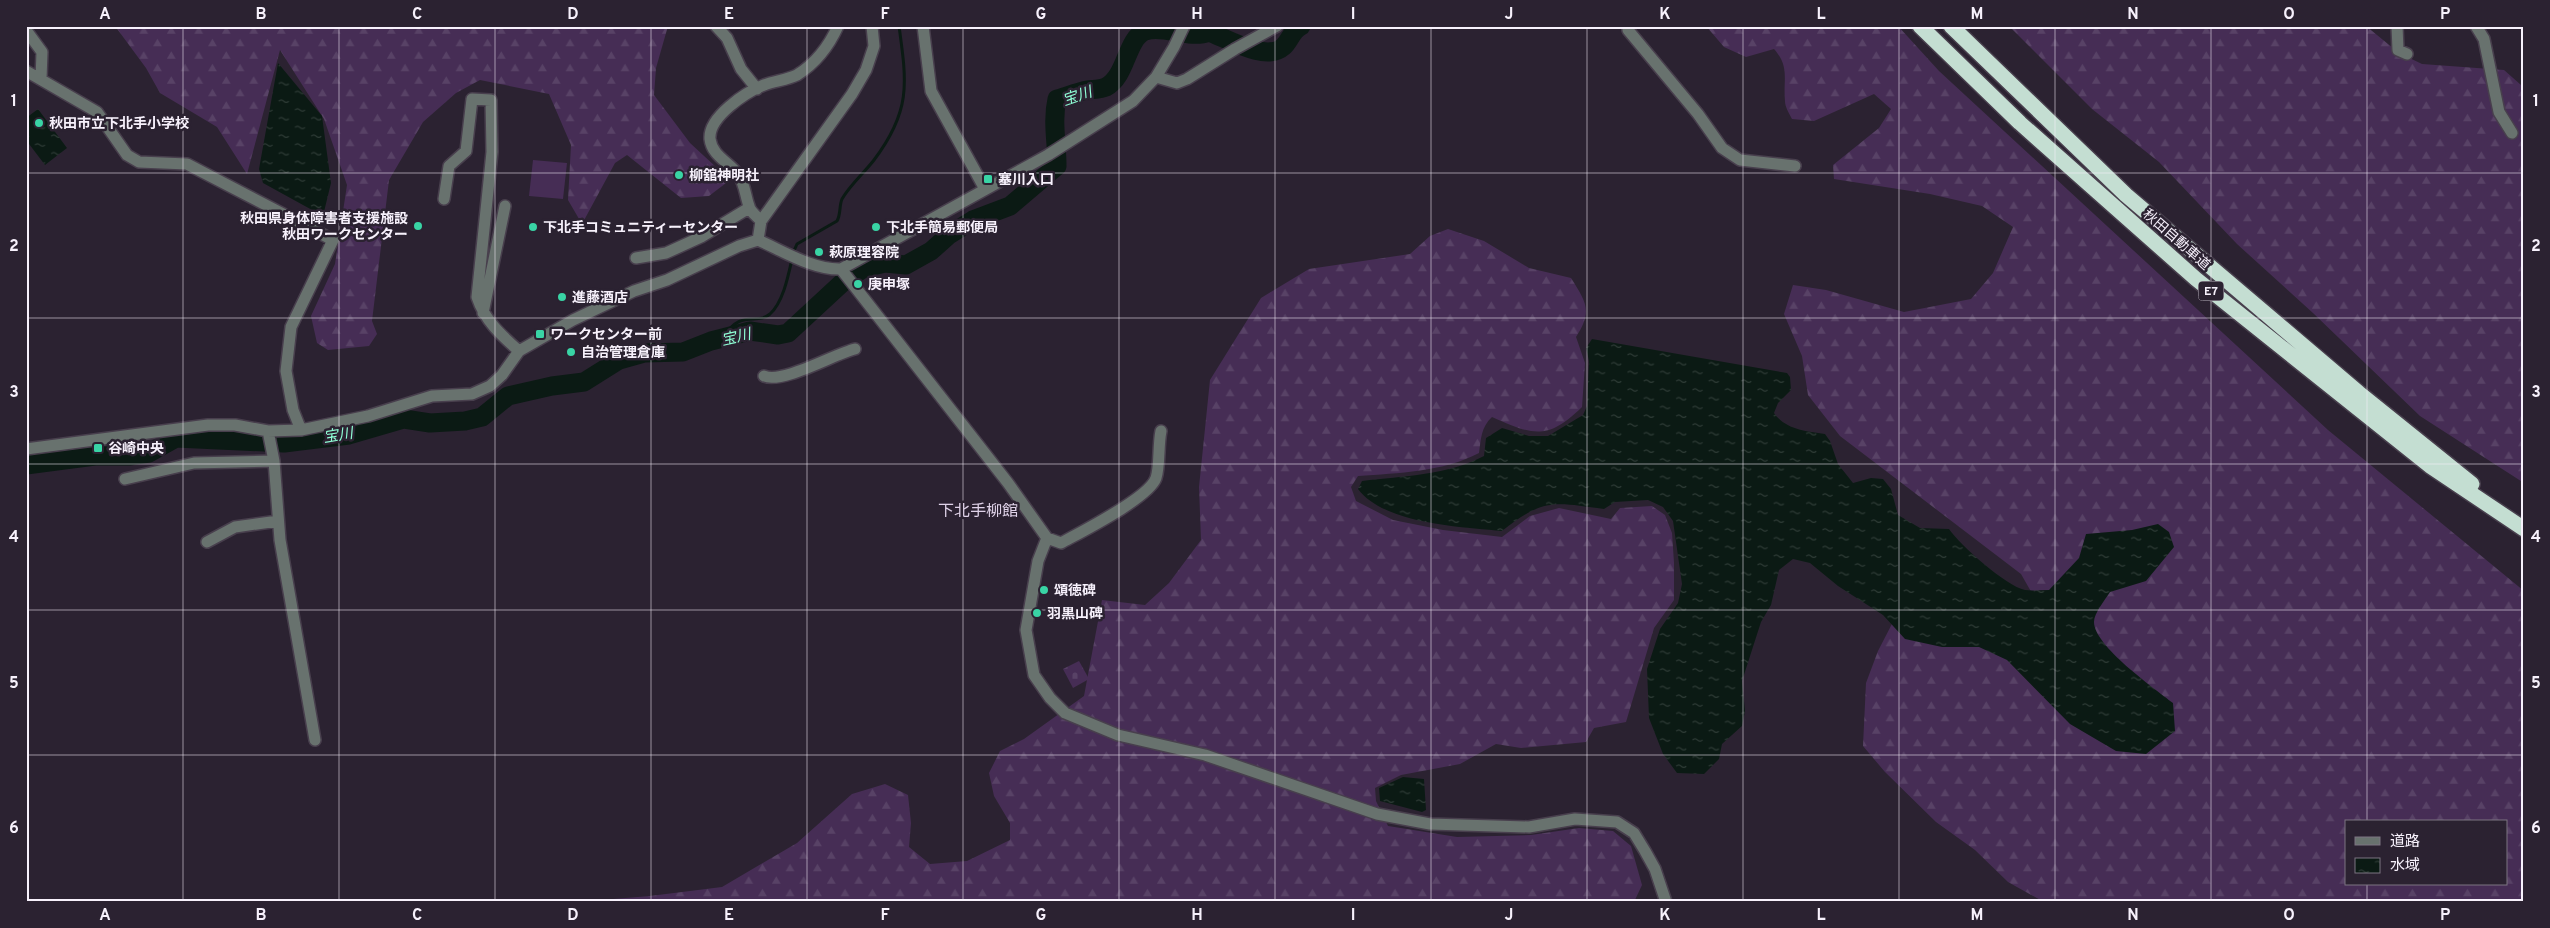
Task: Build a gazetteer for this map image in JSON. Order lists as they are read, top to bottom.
{
  "streets": {
    "highway": ["秋田自動車道", "E7"]
  },
  "districts": ["下北手柳館"],
  "water": ["宝川"],
  "places": {
    "other": [
      "秋田市立下北手小学校",
      "柳舘神明社",
      "秋田県身体障害者支援施設 秋田ワークセンター",
      "下北手コミュニティーセンター",
      "下北手簡易郵便局",
      "萩原理容院",
      "庚申塚",
      "進藤酒店",
      "自治管理倉庫",
      "頌徳碑",
      "羽黒山碑"
    ],
    "transit": ["塞川入口", "ワークセンター前", "谷崎中央"]
  },
  "legend": ["道路", "水域"],
  "grid": {
    "columns": [
      "A",
      "B",
      "C",
      "D",
      "E",
      "F",
      "G",
      "H",
      "I",
      "J",
      "K",
      "L",
      "M",
      "N",
      "O",
      "P"
    ],
    "rows": [
      "1",
      "2",
      "3",
      "4",
      "5",
      "6"
    ]
  }
}
